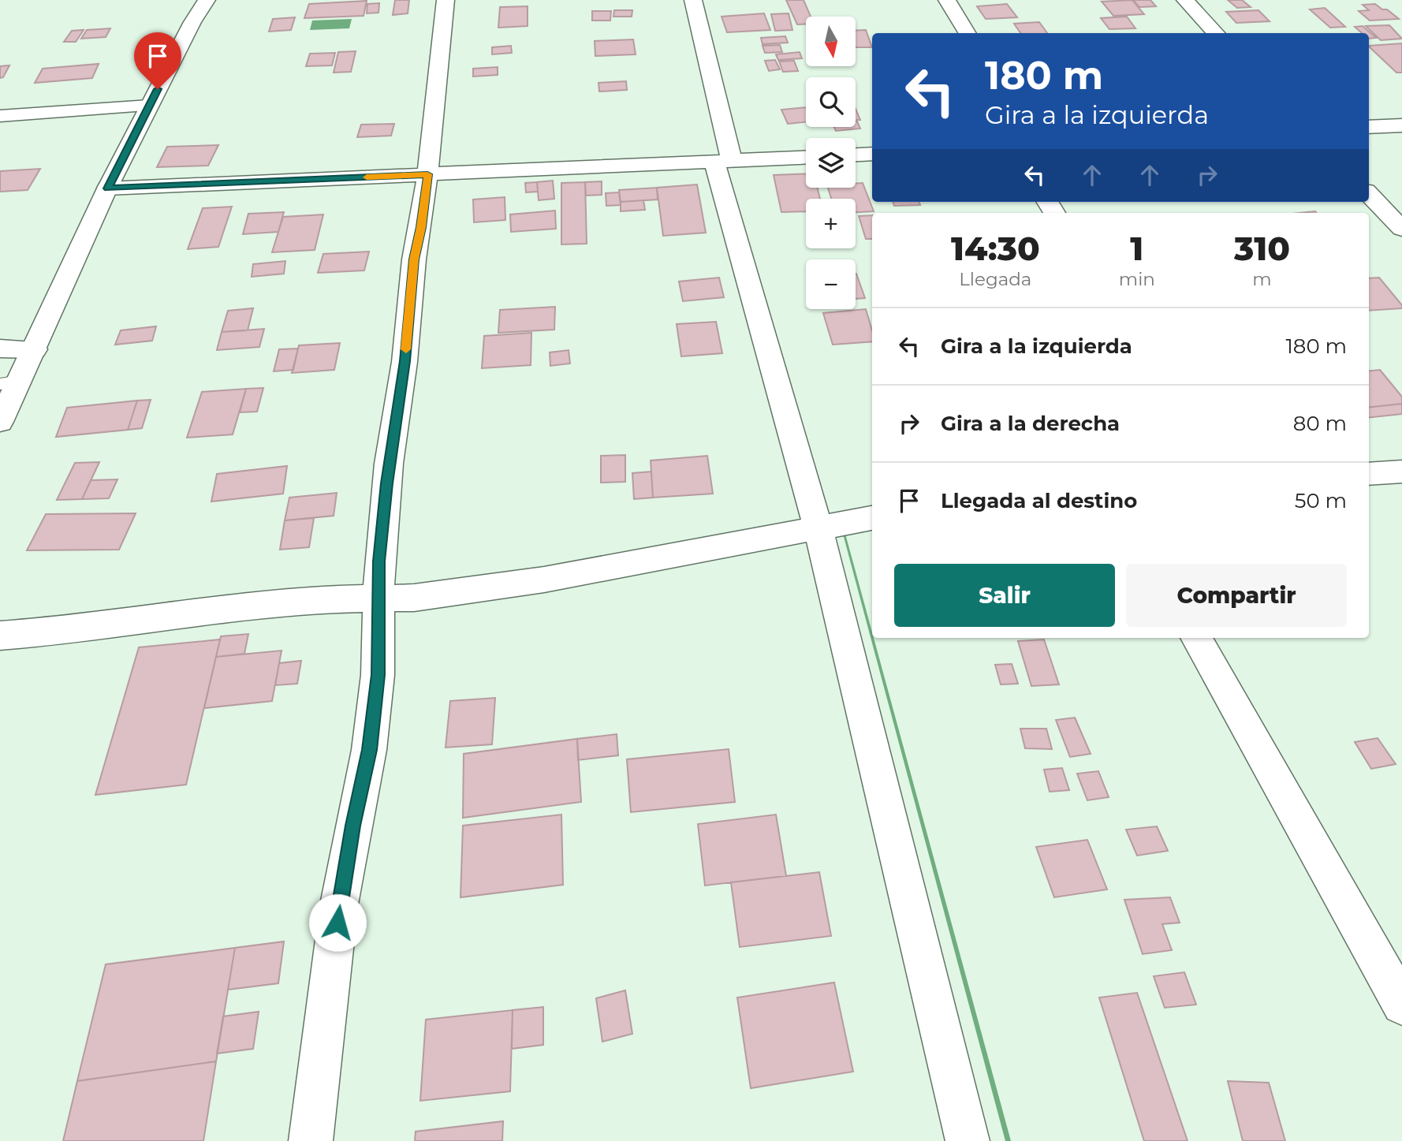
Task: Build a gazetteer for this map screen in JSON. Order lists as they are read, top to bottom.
{
  "north": "bottom",
  "page": {
    "map_buttons": ["+", "−"],
    "turn": ["180 m", "Gira a la izquierda"],
    "eta": [
      "14:30",
      "Llegada",
      "1",
      "min",
      "310",
      "m"
    ],
    "list": [
      {
        "name": "Gira a la izquierda",
        "value": "180 m"
      },
      {
        "name": "Gira a la derecha",
        "value": "80 m"
      },
      {
        "name": "Llegada al destino",
        "value": "50 m"
      }
    ],
    "buttons": ["Salir", "Compartir"]
  }
}
